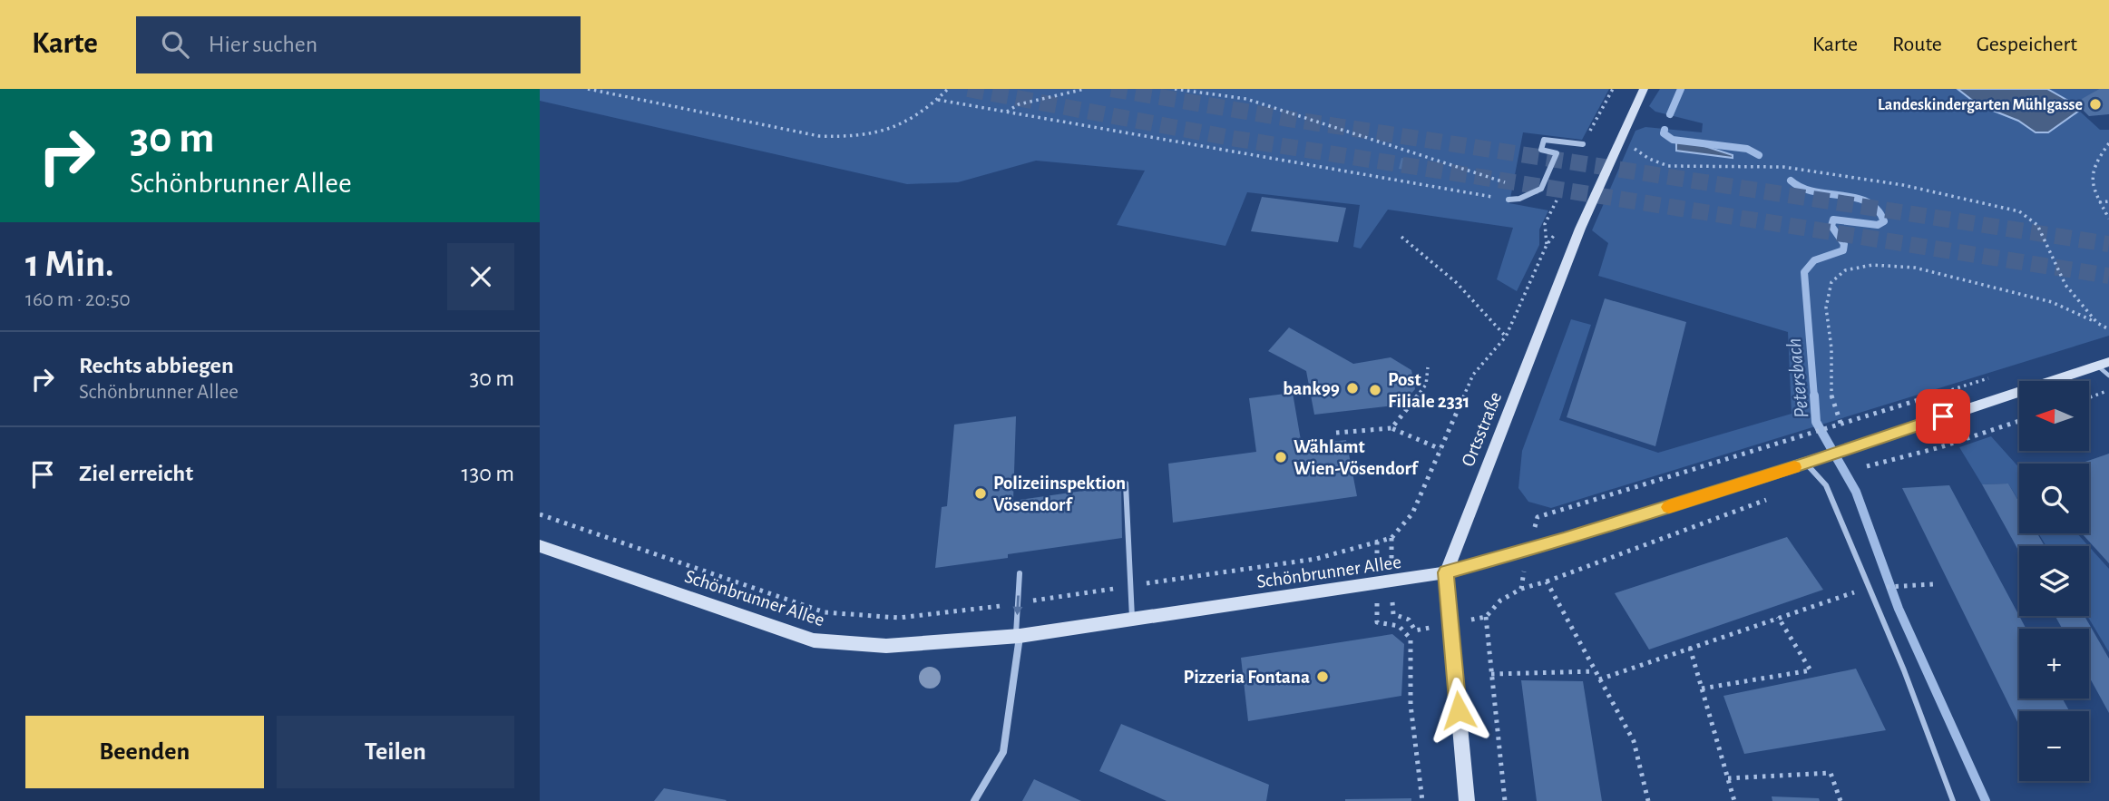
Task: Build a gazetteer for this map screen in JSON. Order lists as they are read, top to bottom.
{
  "streets": {
    "main road": ["Ortsstraße", "Schönbrunner Allee"]
  },
  "crossings": [
    ["Ortsstraße", "Schönbrunner Allee"]
  ],
  "water": ["Petersbach"],
  "places": [
    "Landeskindergarten Mühlgasse",
    "bank99",
    "Post Filiale 2331",
    "Wählamt Wien-Vösendorf",
    "Polizeiinspektion Vösendorf",
    "Pizzeria Fontana"
  ],
  "north": "left",
  "page": {
    "header": "Karte",
    "search": "Hier suchen",
    "nav": ["Karte", "Route", "Gespeichert"],
    "turn": ["30 m", "Schönbrunner Allee"],
    "heading": ["1 Min.", "160 m · 20:50"],
    "list": [
      {
        "name": "Rechts abbiegen",
        "note": "Schönbrunner Allee",
        "value": "30 m"
      },
      {
        "name": "Ziel erreicht",
        "value": "130 m"
      }
    ],
    "map_buttons": ["+", "−"],
    "buttons": ["Beenden", "Teilen"]
  }
}
